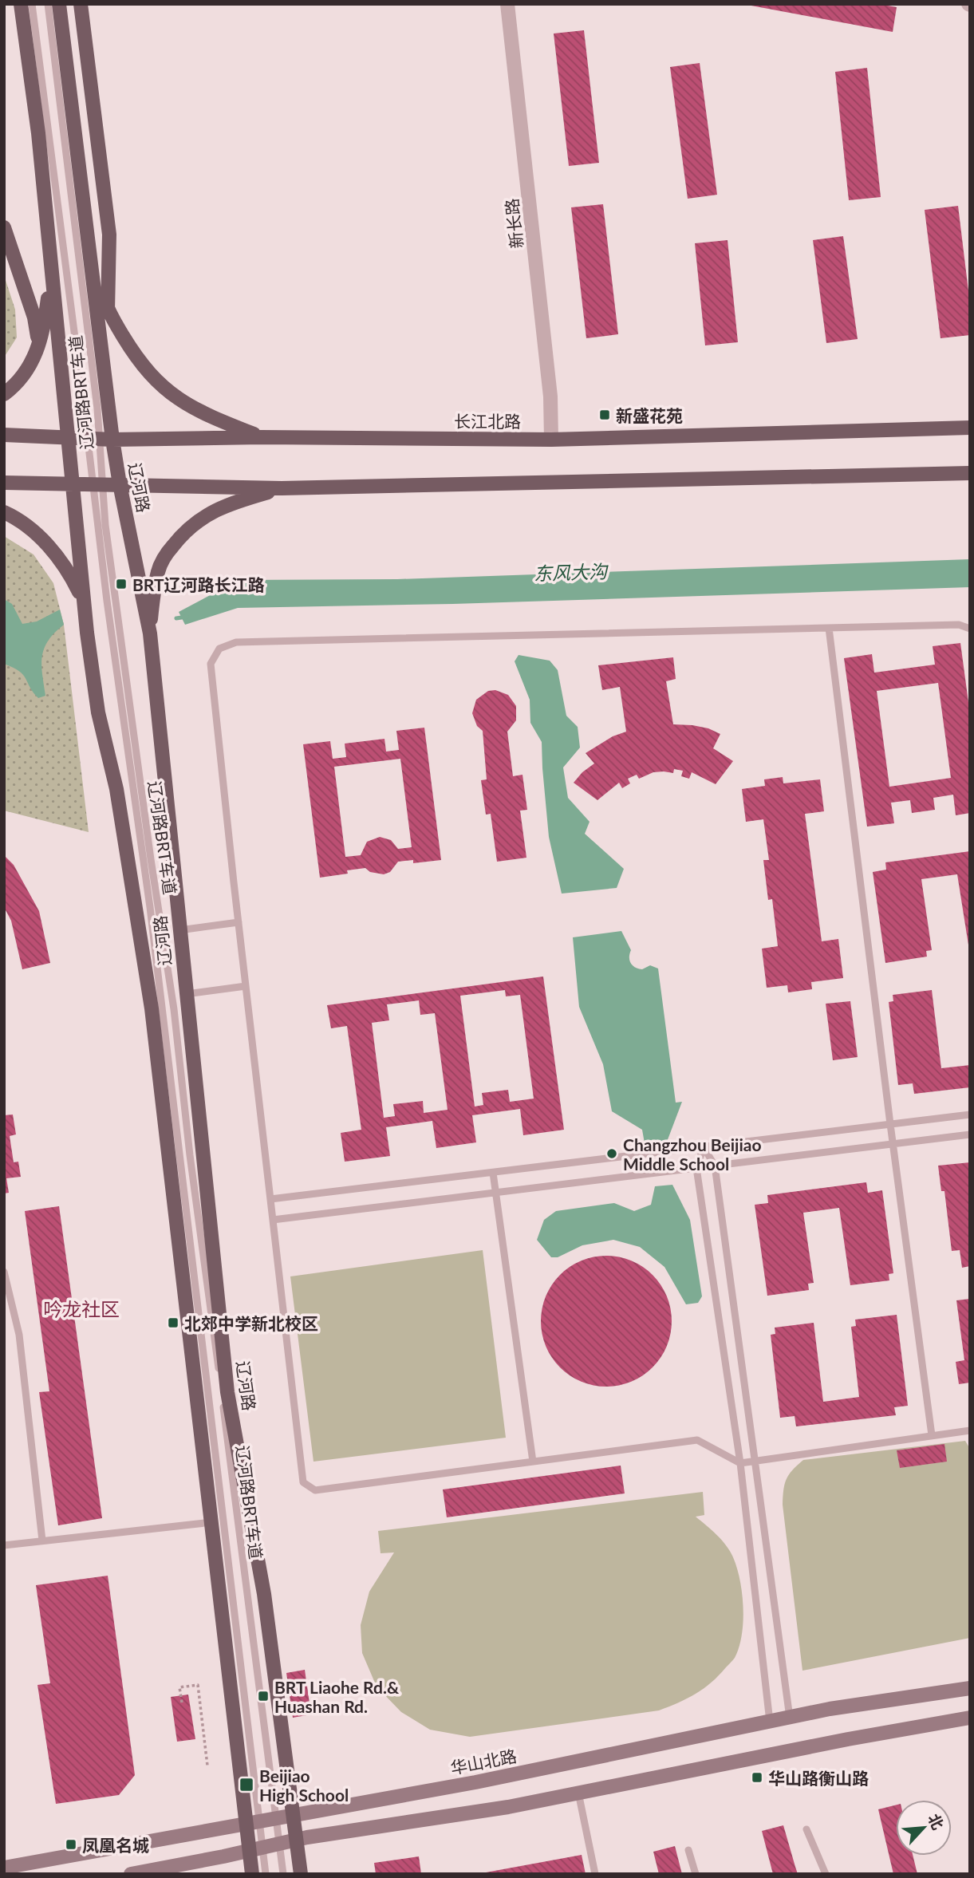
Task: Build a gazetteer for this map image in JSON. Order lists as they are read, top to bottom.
{
  "streets": {
    "main road": ["长江北路", "辽河路", "华山北路"],
    "street": ["新长路"],
    "lane": ["辽河路BRT车道"]
  },
  "crossings": [
    ["新长路", "长江北路"],
    ["辽河路BRT车道", "长江北路"],
    ["辽河路BRT车道", "辽河路"],
    ["辽河路BRT车道", "华山北路"],
    ["长江北路", "辽河路"],
    ["辽河路", "华山北路"]
  ],
  "districts": ["吟龙社区"],
  "water": ["东风大沟"],
  "places": {
    "transit": [
      "新盛花苑",
      "BRT辽河路长江路",
      "北郊中学新北校区",
      "BRT Liaohe Rd.& Huashan Rd.",
      "华山路衡山路",
      "Beijiao High School",
      "凤凰名城"
    ],
    "other": ["Changzhou Beijiao Middle School"]
  },
  "north": "top right"
}
